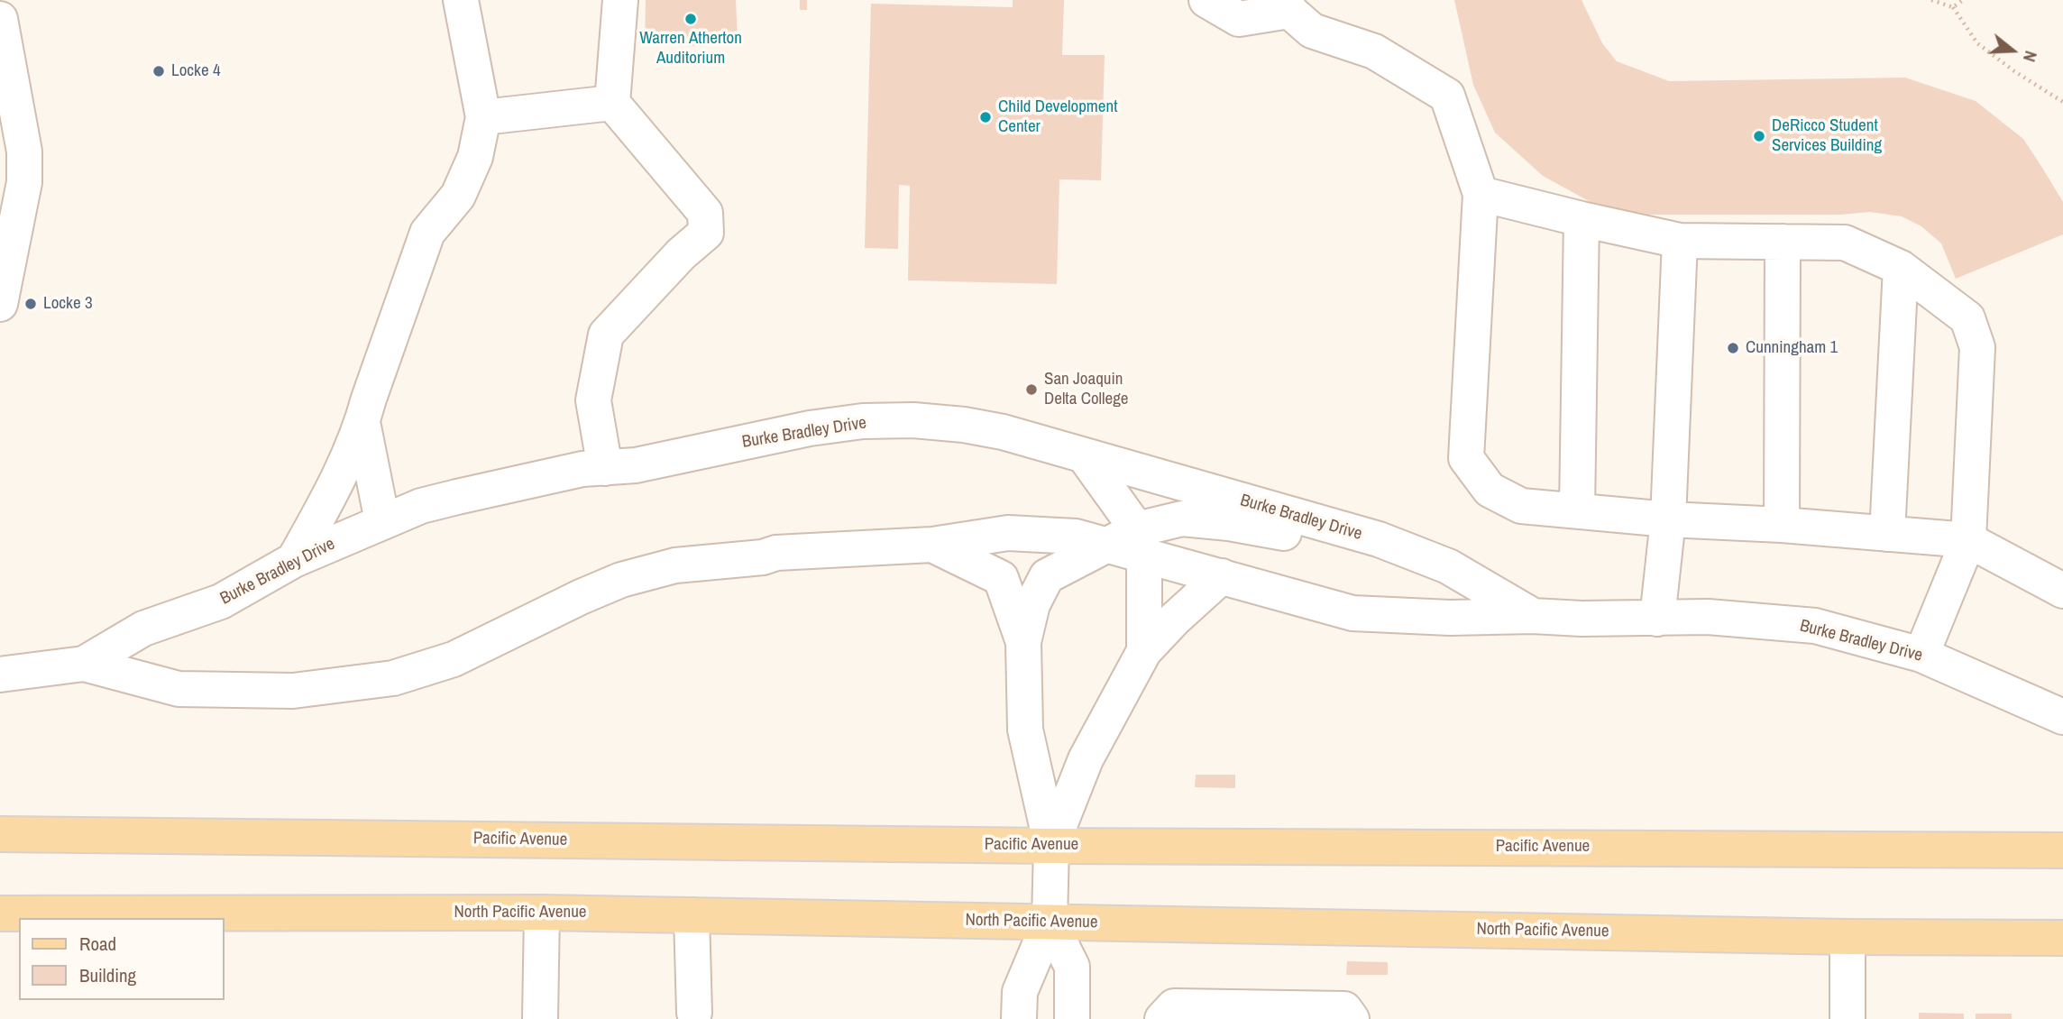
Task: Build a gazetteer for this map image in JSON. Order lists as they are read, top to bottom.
{
  "streets": {
    "main road": ["Pacific Avenue", "North Pacific Avenue"],
    "street": ["Burke Bradley Drive"]
  },
  "places": [
    "Warren Atherton Auditorium",
    "Locke 4",
    "Child Development Center",
    "DeRicco Student Services Building",
    "Locke 3",
    "Cunningham 1",
    "San Joaquin Delta College"
  ],
  "legend": ["Road", "Building"],
  "north": "right"
}
